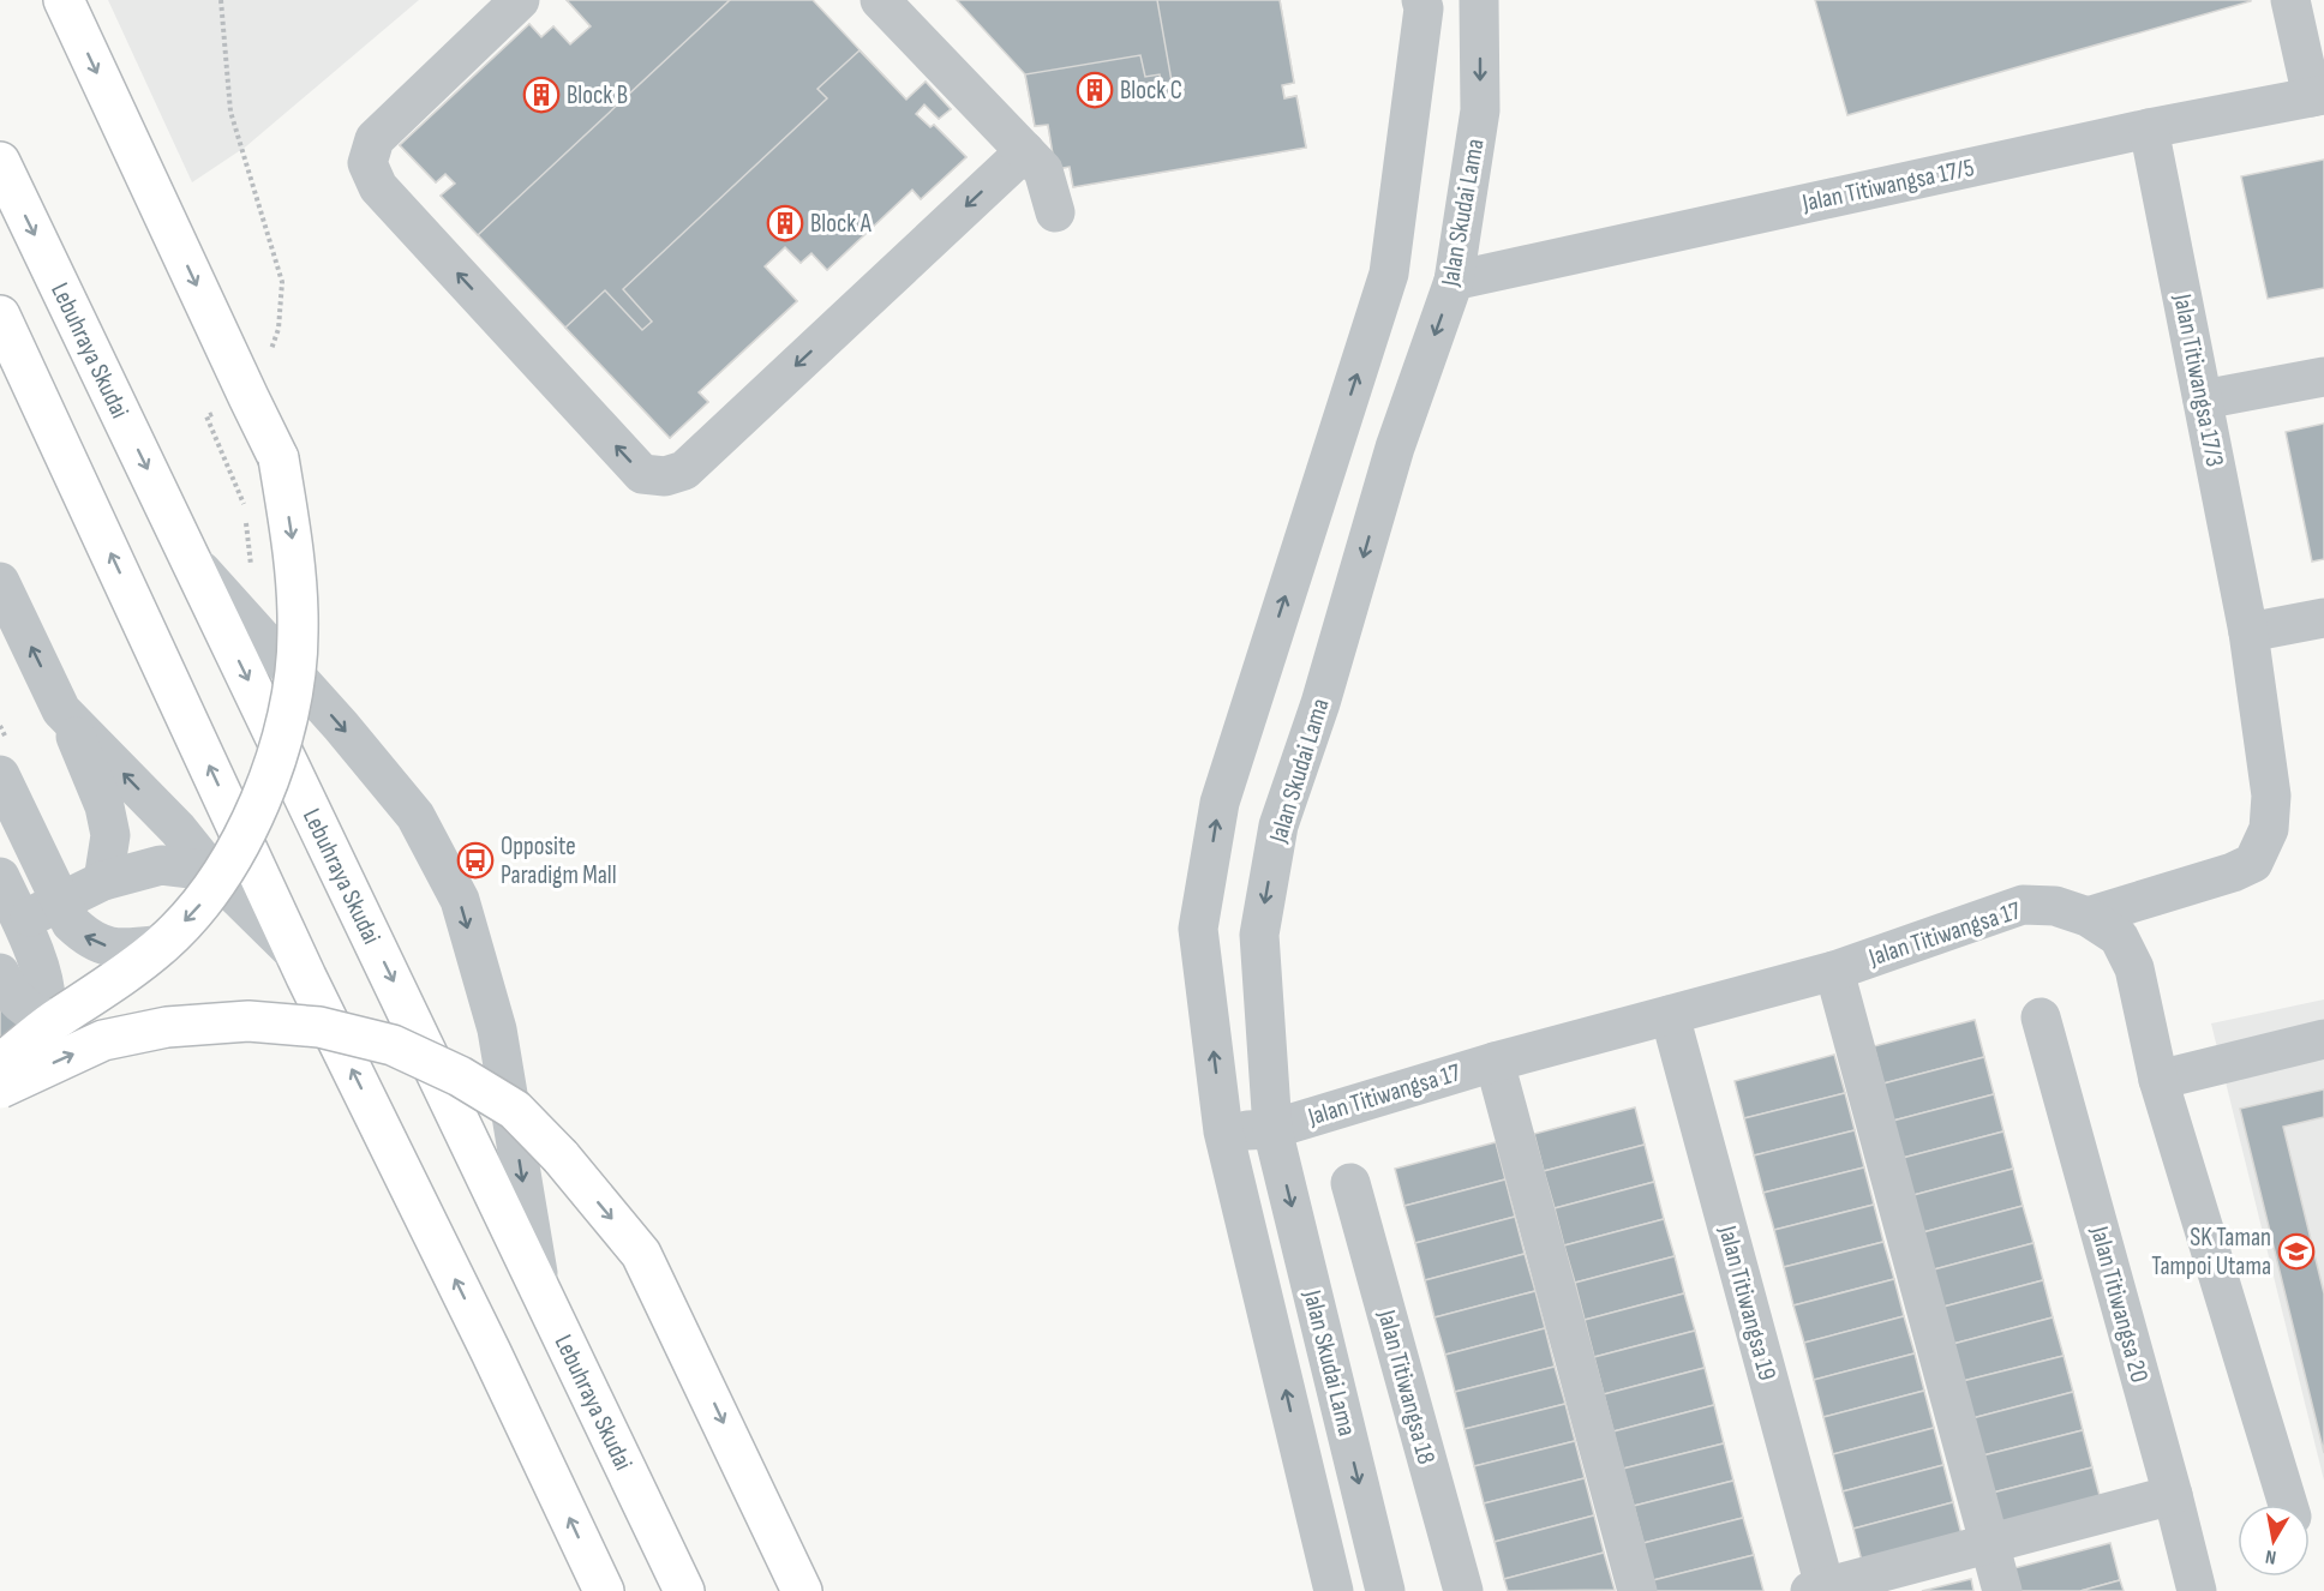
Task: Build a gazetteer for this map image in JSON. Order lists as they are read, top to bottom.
{
  "streets": {
    "highway": ["Lebuhraya Skudai"],
    "street": [
      "Jalan Titiwangsa 17/5",
      "Jalan Skudai Lama",
      "Jalan Titiwangsa 17/3",
      "Jalan Titiwangsa 17",
      "Jalan Titiwangsa 19",
      "Jalan Titiwangsa 20",
      "Jalan Titiwangsa 18"
    ]
  },
  "crossings": [
    ["Jalan Titiwangsa 17/5", "Jalan Skudai Lama"],
    ["Jalan Titiwangsa 17/5", "Jalan Titiwangsa 17/3"],
    ["Jalan Skudai Lama", "Jalan Titiwangsa 17"],
    ["Jalan Titiwangsa 17/3", "Jalan Titiwangsa 17"],
    ["Jalan Titiwangsa 17", "Jalan Titiwangsa 19"]
  ],
  "places": {
    "building": ["Block C", "Block B", "Block A"],
    "bus stop": ["Opposite Paradigm Mall"],
    "school or university": ["SK Taman Tampoi Utama"]
  },
  "north": "bottom"
}
